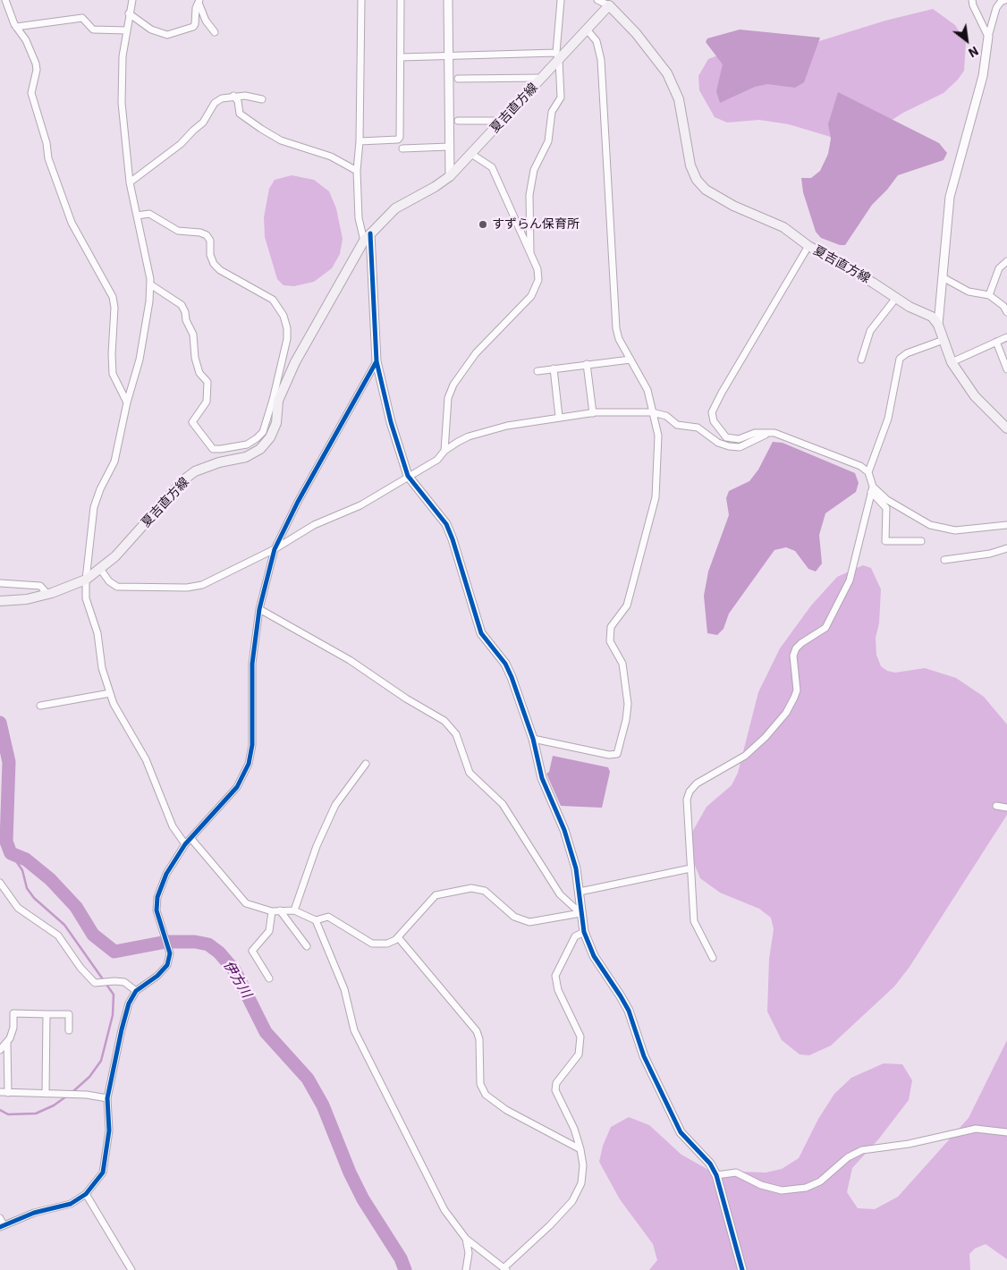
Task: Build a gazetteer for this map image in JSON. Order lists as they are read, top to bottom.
{
  "streets": {
    "main road": ["夏吉直方線"]
  },
  "water": ["伊方川"],
  "places": ["すずらん保育所"],
  "north": "bottom right"
}
